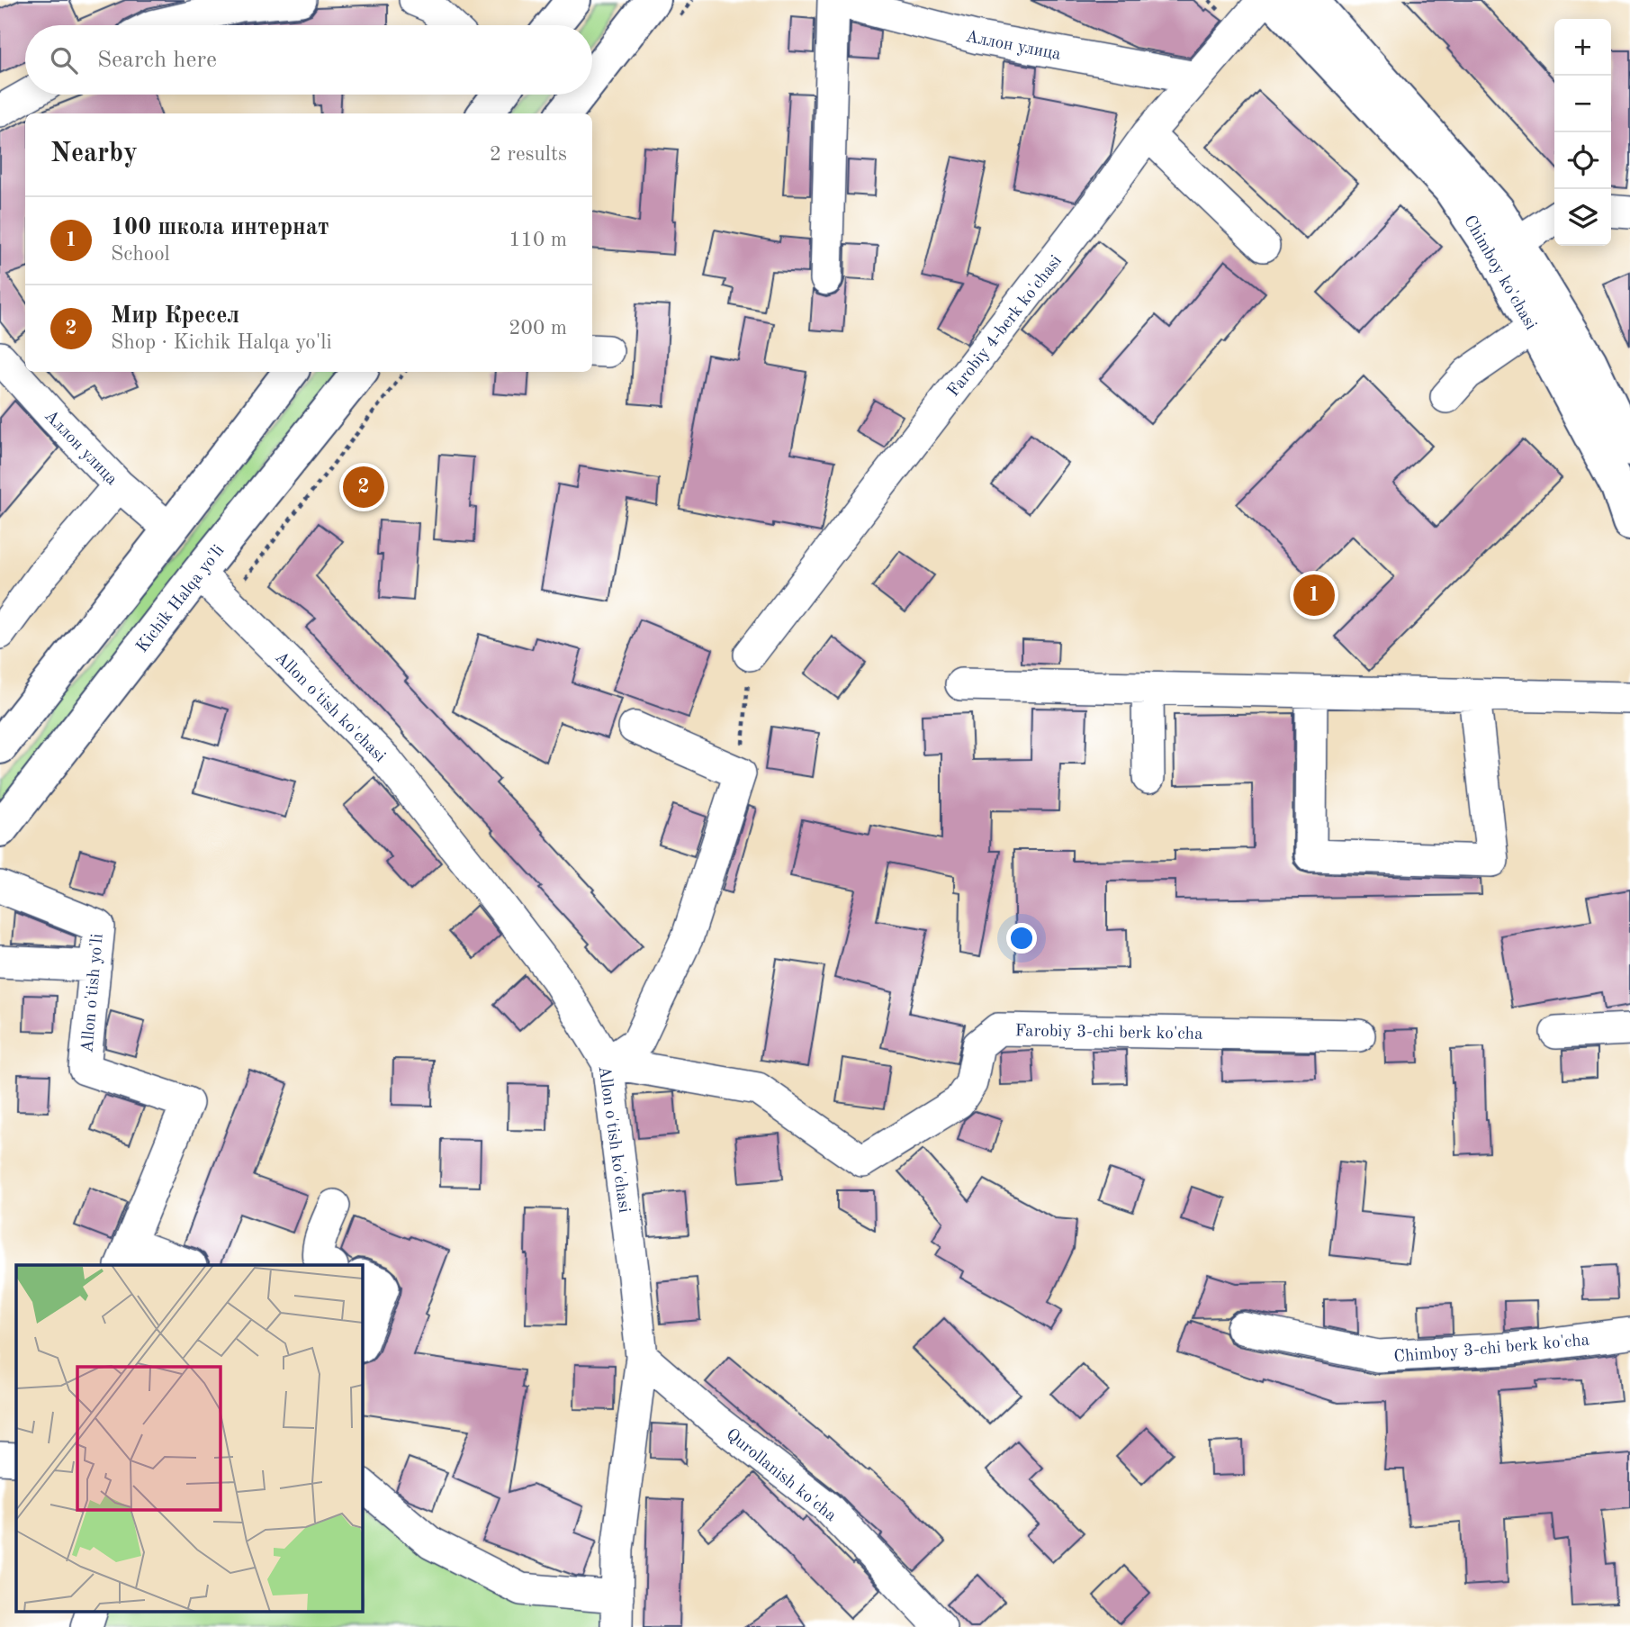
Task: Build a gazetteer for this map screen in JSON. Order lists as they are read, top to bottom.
{
  "streets": {
    "main road": ["Chimboy ko'chasi", "Kichik Halqa yo'li"],
    "street": [
      "Аллон улица",
      "Farobiy 4-berk ko'chasi",
      "Allon o'tish ko'chasi",
      "Allon o'tish yo'li",
      "Farobiy 3-chi berk ko'cha",
      "Chimboy 3-chi berk ko'cha",
      "Qurollanish ko'cha"
    ]
  },
  "crossings": [
    ["Аллон улица", "Farobiy 4-berk ko'chasi"],
    ["Kichik Halqa yo'li", "Allon o'tish ko'chasi"],
    ["Allon o'tish ko'chasi", "Farobiy 3-chi berk ko'cha"],
    ["Allon o'tish ko'chasi", "Qurollanish ko'cha"]
  ],
  "page": {
    "map_buttons": ["+", "−"],
    "search": "Search here",
    "heading": ["Nearby", "2 results"],
    "list": [
      {
        "mark": "1",
        "name": "100 школа интернат",
        "note": "School",
        "value": "110 m"
      },
      {
        "mark": "2",
        "name": "Мир Кресел",
        "note": "Shop · Kichik Halqa yo'li",
        "value": "200 m"
      }
    ],
    "pins": ["2", "1"]
  }
}
